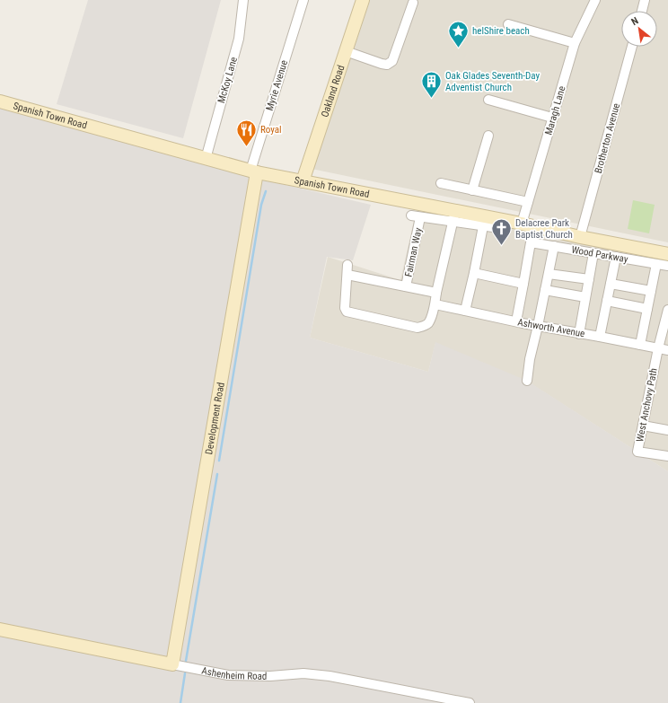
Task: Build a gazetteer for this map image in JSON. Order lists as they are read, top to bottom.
{
  "streets": {
    "street": [
      "McKoy Lane",
      "Myrie Avenue",
      "Oakland Road",
      "Maragh Lane",
      "Spanish Town Road",
      "Brotherton Avenue",
      "Fairman Way",
      "Wood Parkway",
      "Ashworth Avenue",
      "West Anchovy Path",
      "Development Road",
      "Ashenheim Road"
    ]
  },
  "crossings": [
    ["McKoy Lane", "Spanish Town Road"],
    ["Myrie Avenue", "Spanish Town Road"],
    ["Myrie Avenue", "Development Road"],
    ["Oakland Road", "Spanish Town Road"],
    ["Maragh Lane", "Spanish Town Road"],
    ["Spanish Town Road", "Brotherton Avenue"],
    ["Spanish Town Road", "Fairman Way"],
    ["Spanish Town Road", "Development Road"],
    ["Ashworth Avenue", "West Anchovy Path"],
    ["Development Road", "Ashenheim Road"]
  ],
  "places": {
    "place": ["helShire beach"],
    "building": ["Oak Glades Seventh-Day Adventist Church"],
    "restaurant": ["Royal"],
    "church": ["Delacree Park Baptist Church"]
  },
  "north": "top left"
}
